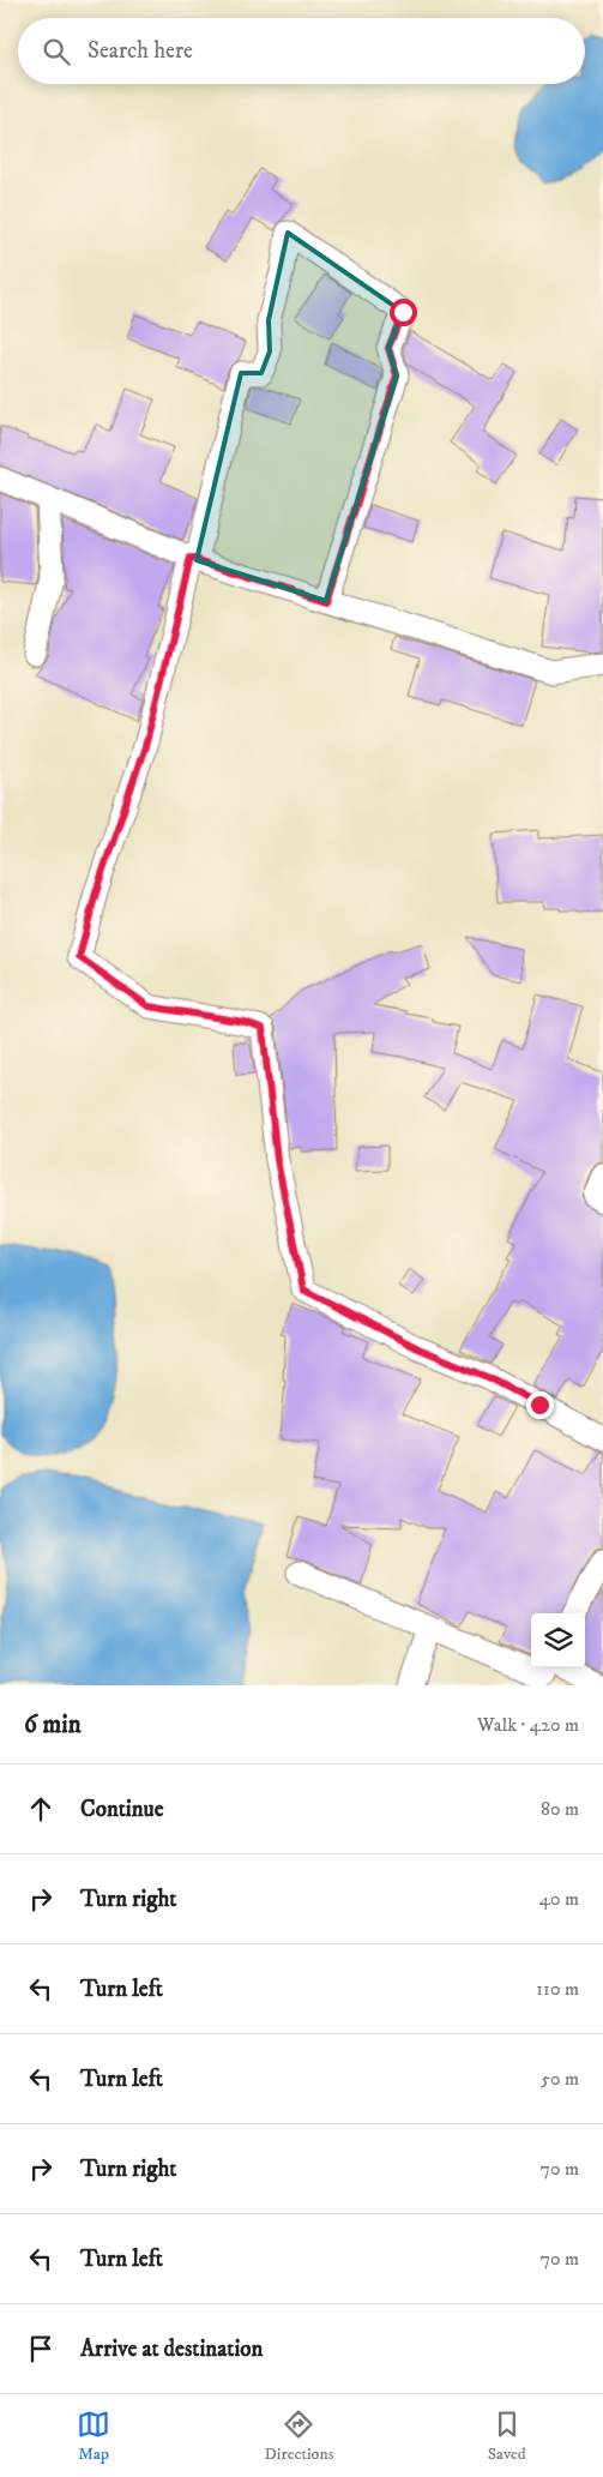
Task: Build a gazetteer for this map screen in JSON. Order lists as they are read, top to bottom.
{
  "page": {
    "search": "Search here",
    "heading": ["6 min", "Walk · 420 m"],
    "list": [
      ["Continue", "80 m"],
      ["Turn right", "40 m"],
      ["Turn left", "110 m"],
      ["Turn left", "50 m"],
      ["Turn right", "70 m"],
      ["Turn left", "70 m"],
      "Arrive at destination"
    ],
    "nav": ["Map", "Directions", "Saved"]
  }
}
